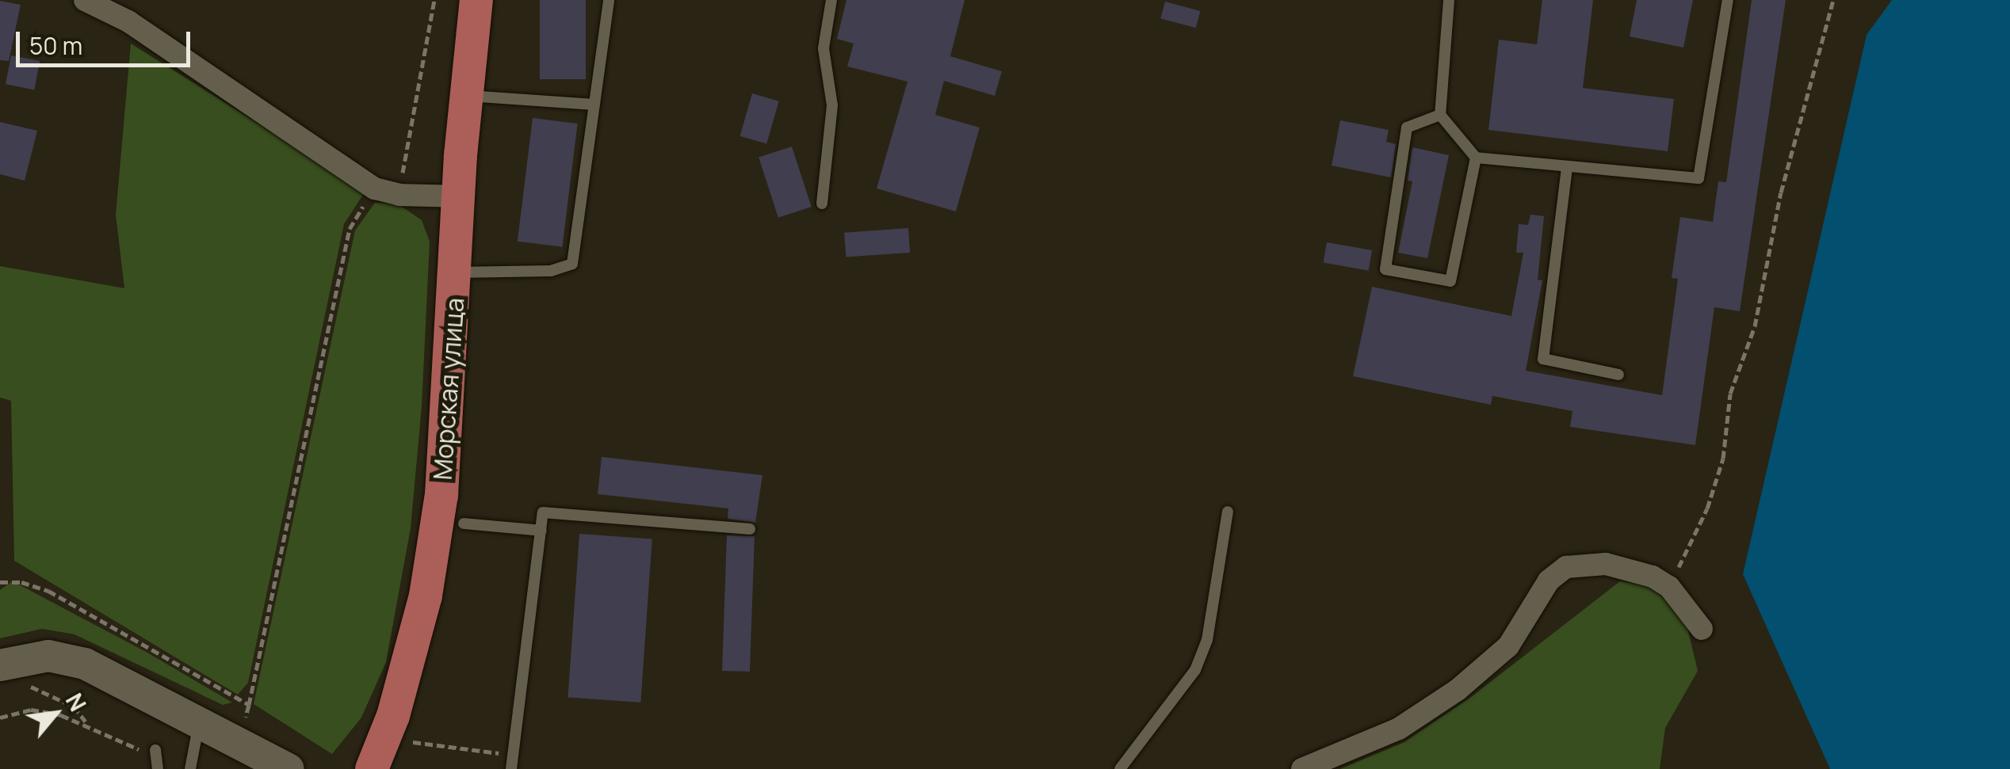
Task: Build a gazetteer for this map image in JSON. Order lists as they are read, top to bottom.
{
  "streets": {
    "main road": ["Морская улица"]
  },
  "scale_bar": "50 m",
  "north": "top right"
}
